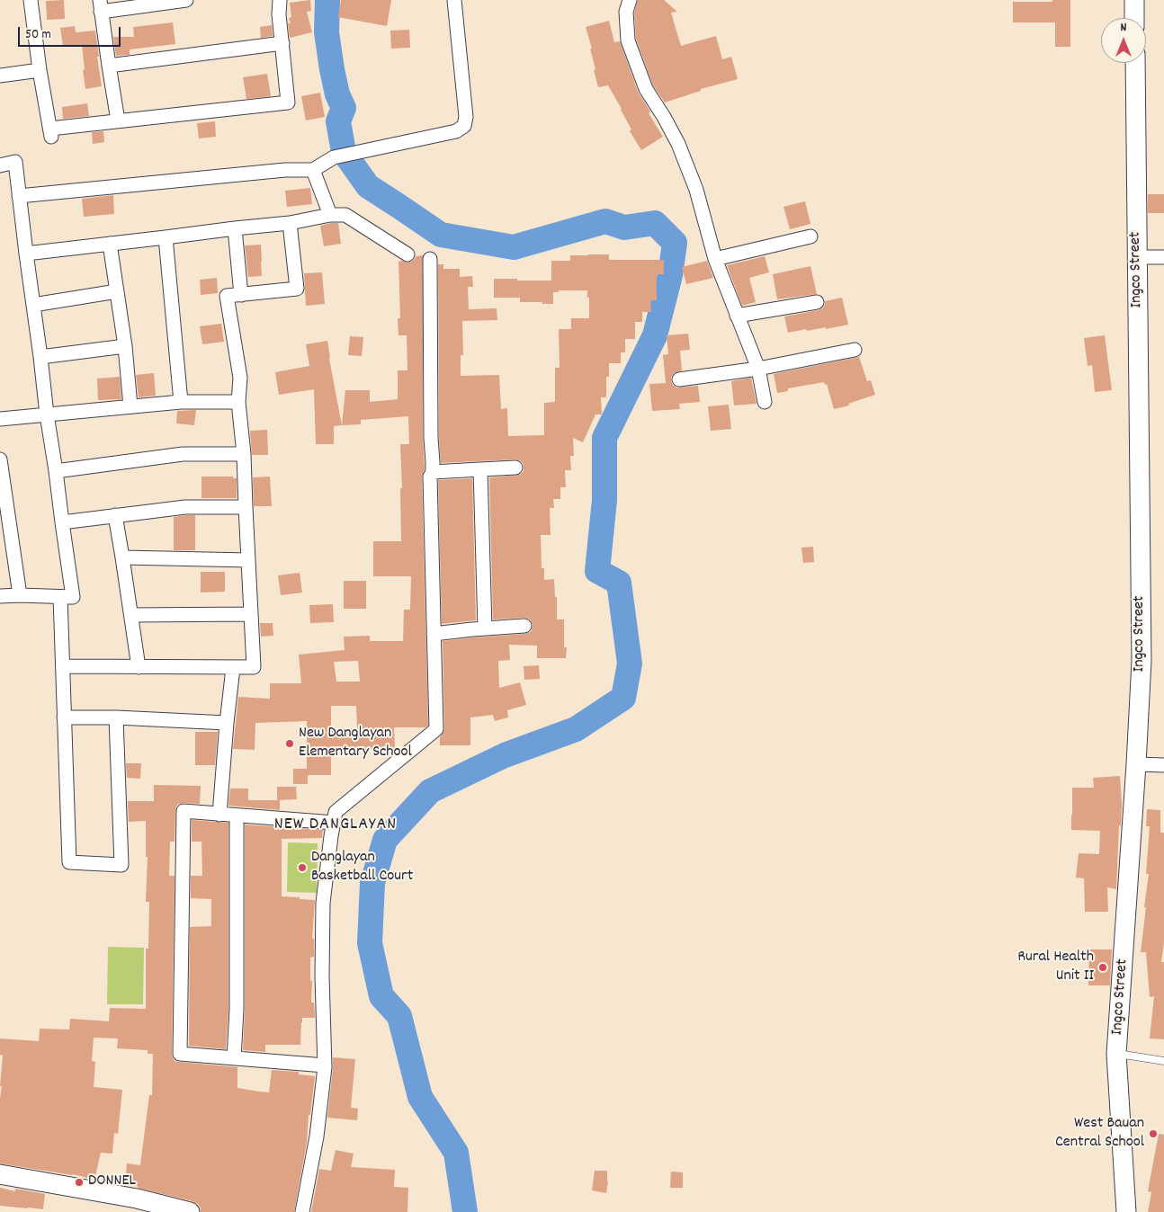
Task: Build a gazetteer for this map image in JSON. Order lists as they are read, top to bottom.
{
  "streets": {
    "street": ["Ingco Street"]
  },
  "districts": ["NEW DANGLAYAN"],
  "places": [
    "New Danglayan Elementary School",
    "Danglayan Basketball Court",
    "Rural Health Unit II",
    "West Bauan Central School",
    "DONNEL"
  ],
  "scale_bar": "50 m",
  "north": "top"
}
